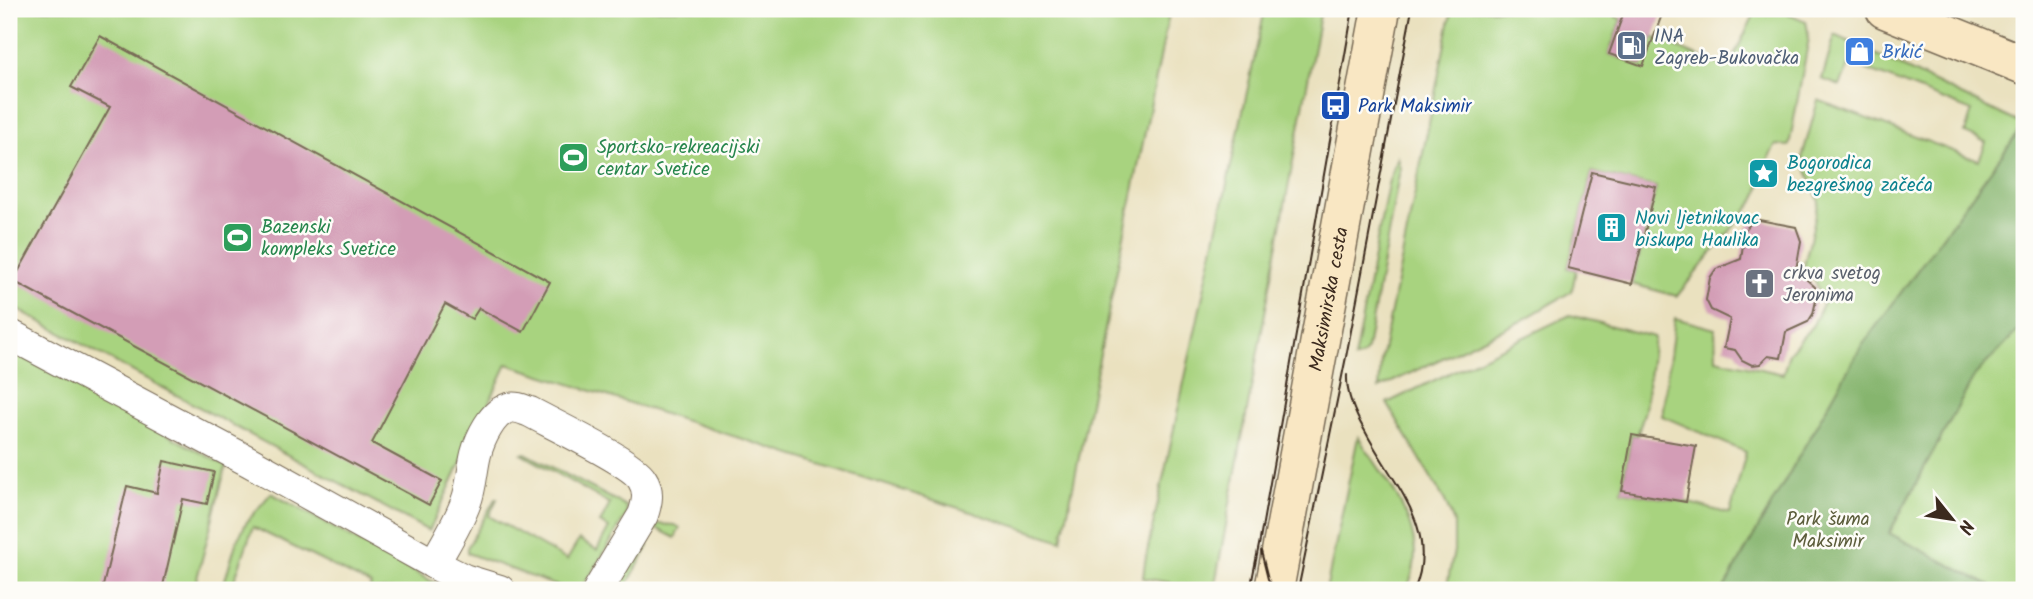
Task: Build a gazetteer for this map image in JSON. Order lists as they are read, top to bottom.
{
  "streets": {
    "main road": ["Maksimirska cesta"]
  },
  "parks": ["Park šuma Maksimir"],
  "places": {
    "fuel station": ["INA Zagreb-Bukovačka"],
    "shop": ["Brkić"],
    "bus stop": ["Park Maksimir"],
    "sports": ["Sportsko-rekreacijski centar Svetice", "Bazenski kompleks Svetice"],
    "place": ["Bogorodica bezgrešnog začeća"],
    "building": ["Novi ljetnikovac biskupa Haulika"],
    "church": ["crkva svetog Jeronima"]
  },
  "north": "bottom right"
}
